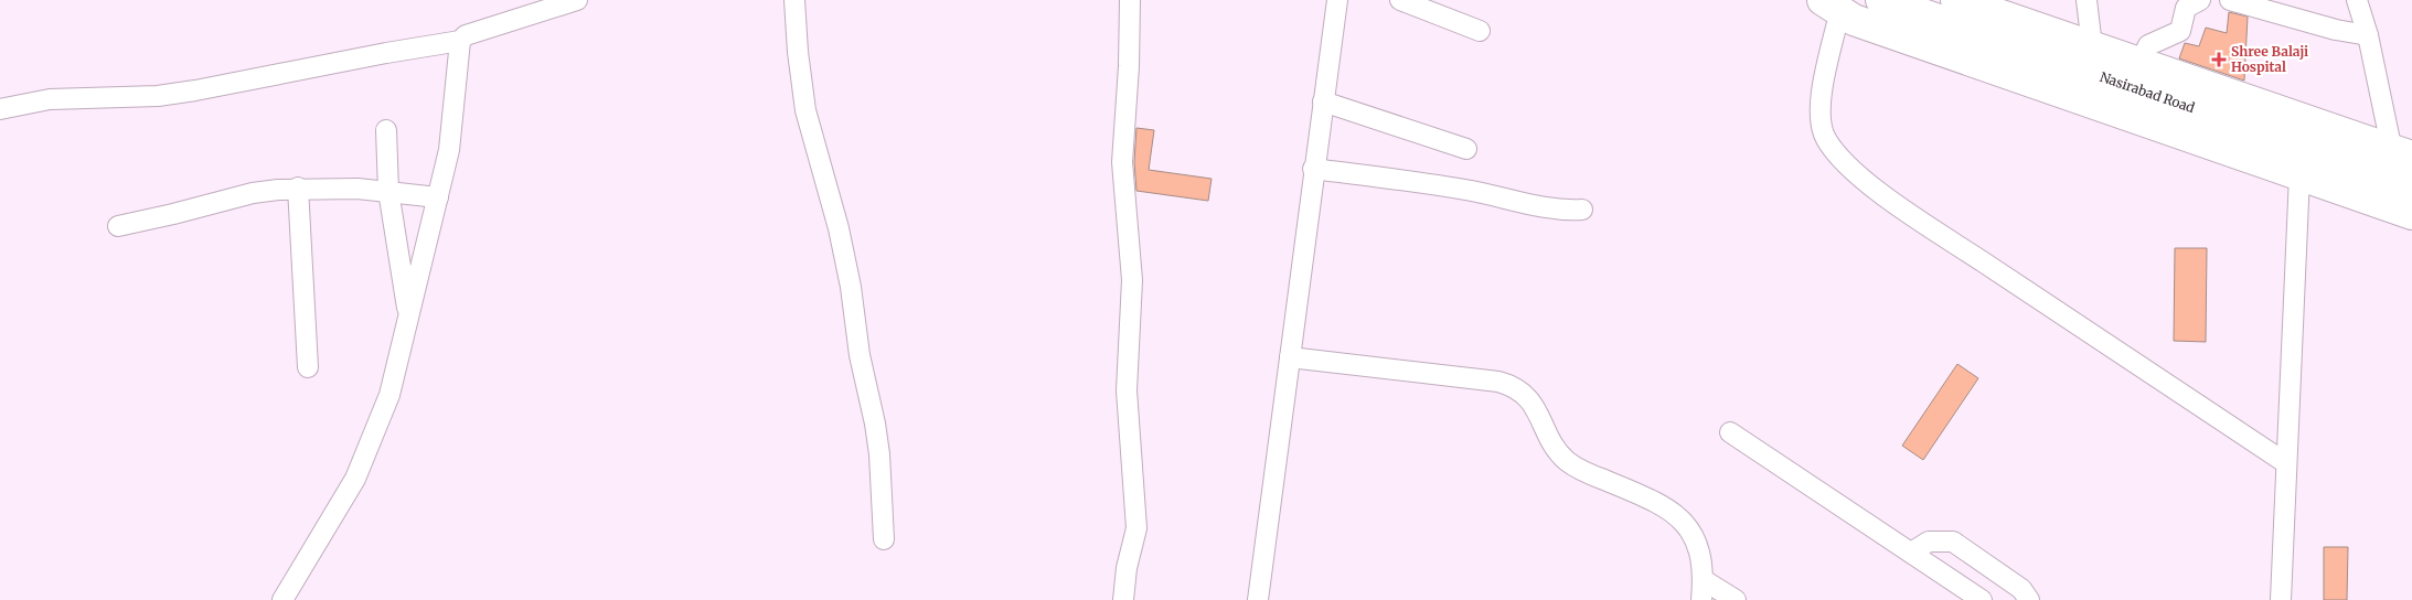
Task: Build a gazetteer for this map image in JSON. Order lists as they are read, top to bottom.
{
  "streets": {
    "highway": ["Nasirabad Road"]
  },
  "places": {
    "health": ["Shree Balaji Hospital"]
  }
}
